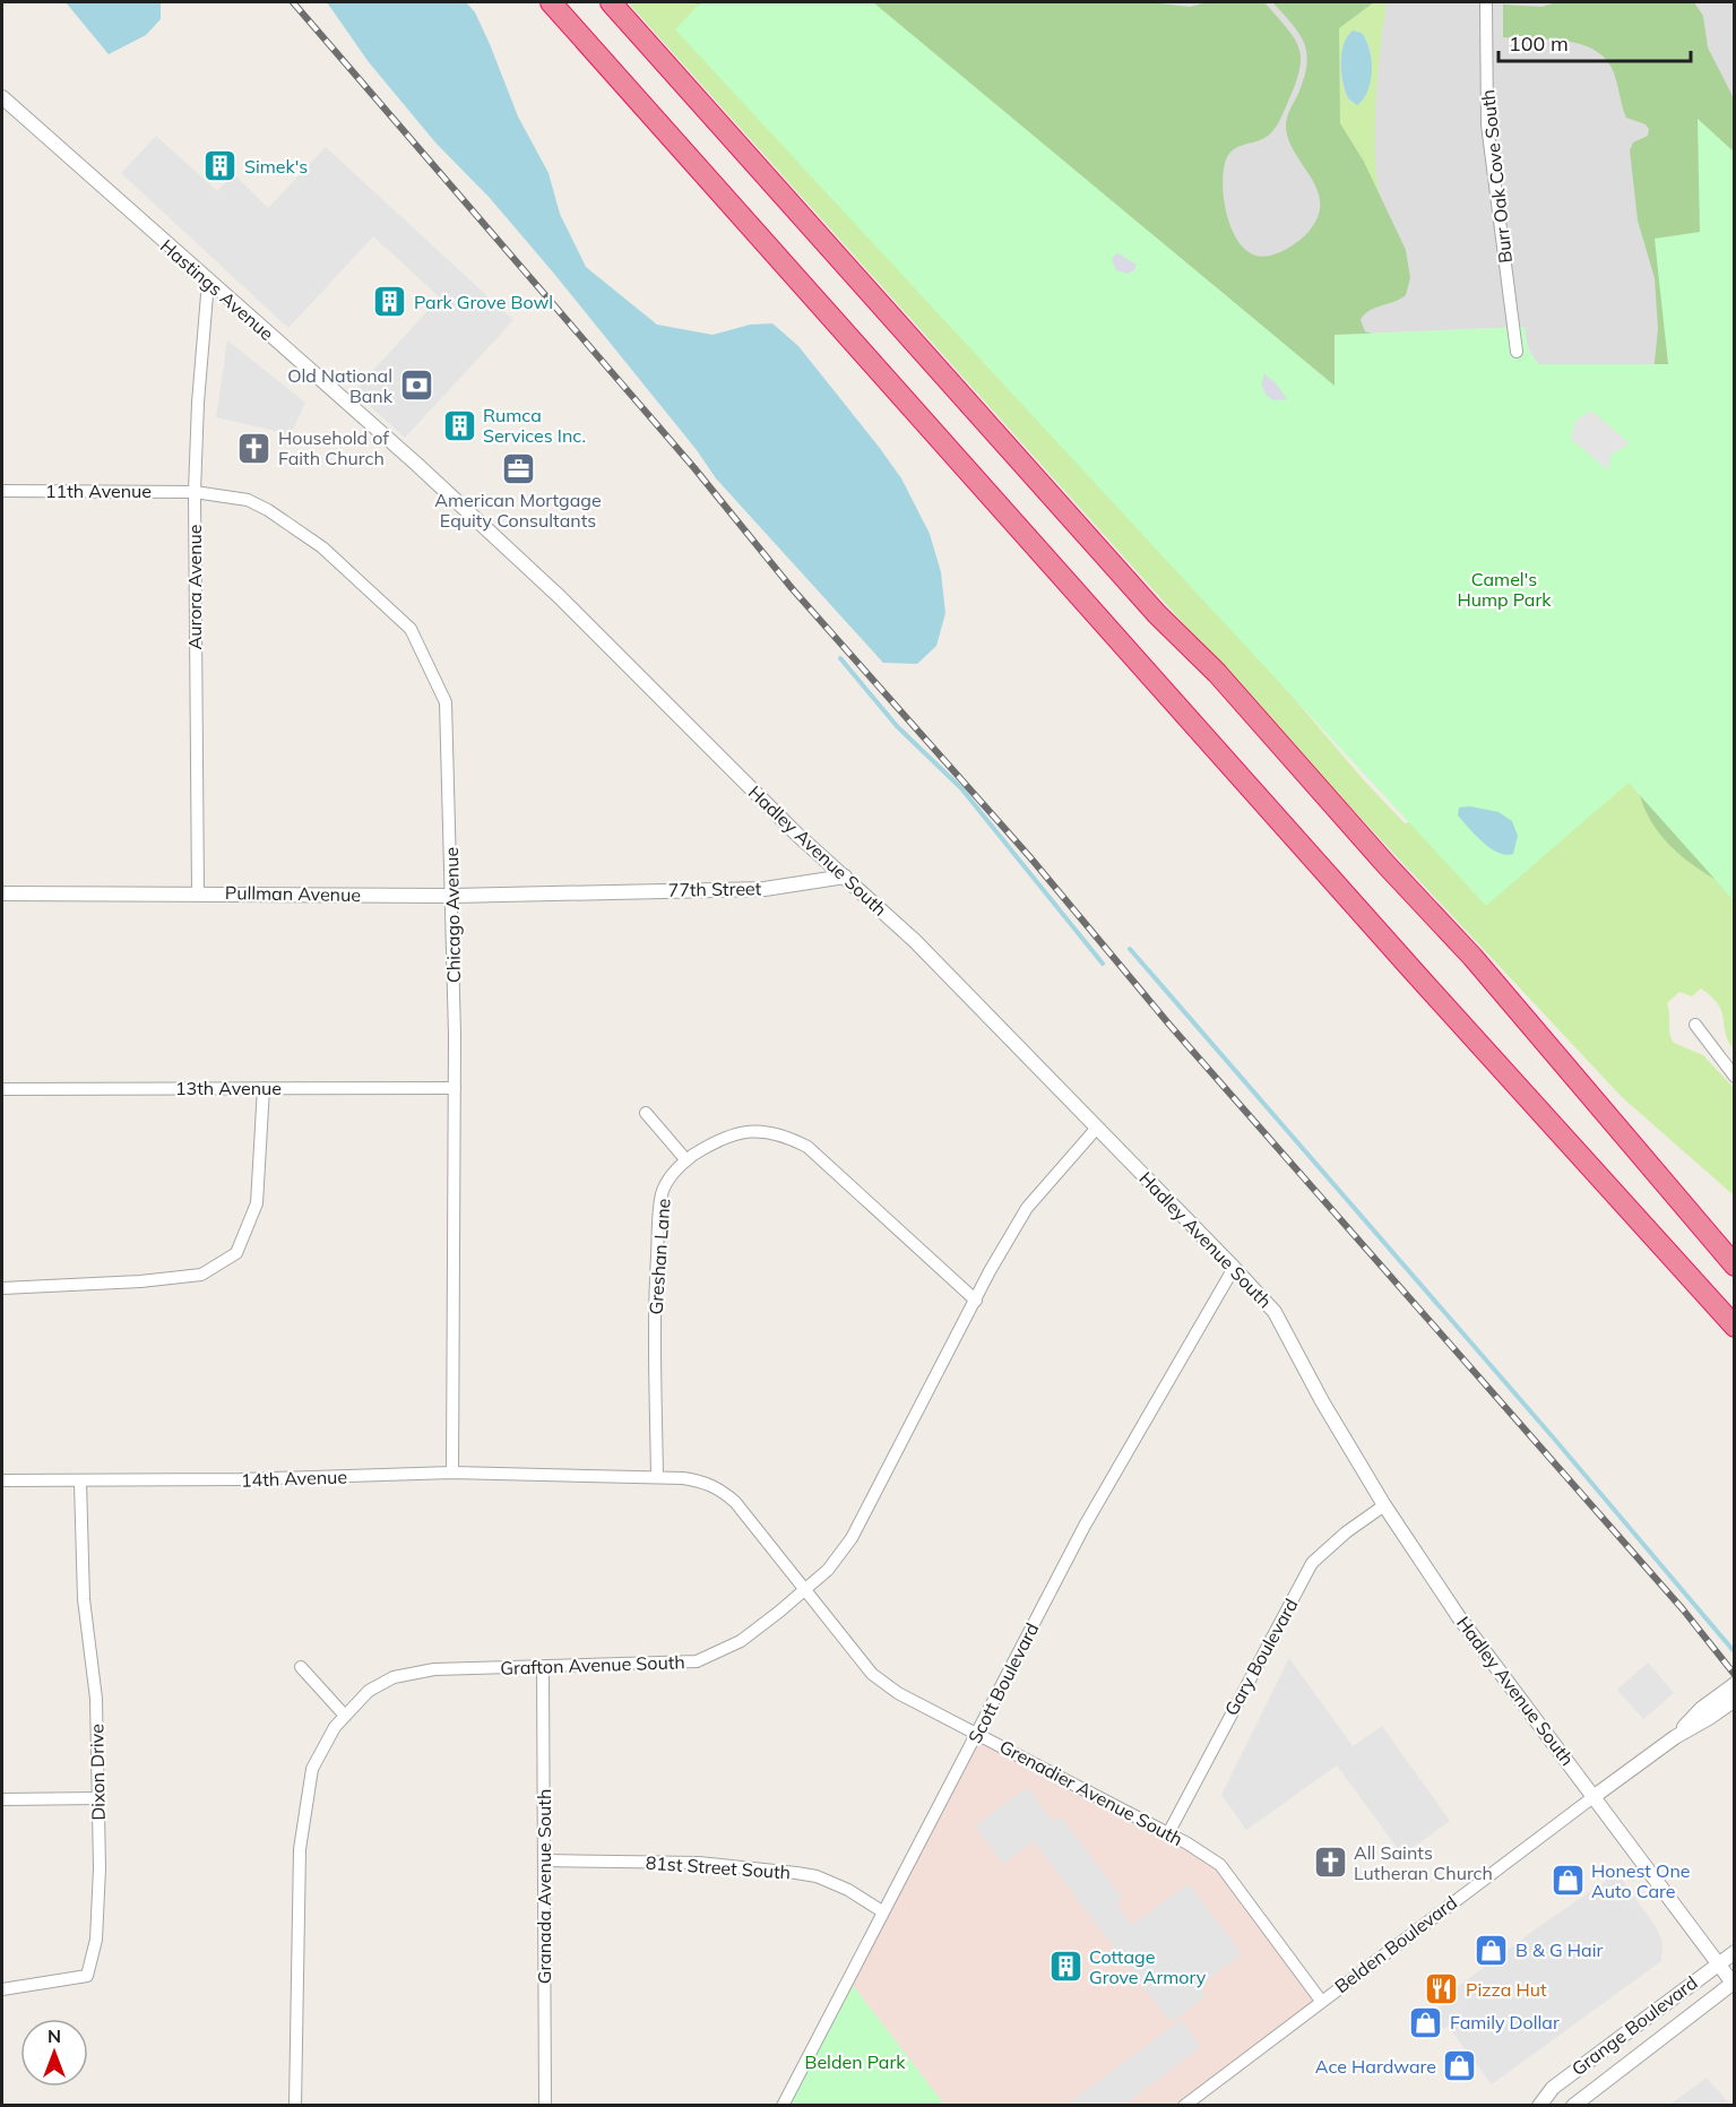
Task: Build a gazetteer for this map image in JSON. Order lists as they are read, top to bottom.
{
  "streets": {
    "street": [
      "Burr Oak Cove South",
      "Hastings Avenue",
      "11th Avenue",
      "Aurora Avenue",
      "Hadley Avenue South",
      "77th Street",
      "Pullman Avenue",
      "Chicago Avenue",
      "13th Avenue",
      "Greshan Lane",
      "14th Avenue",
      "Gary Boulevard",
      "Grafton Avenue South",
      "Scott Boulevard",
      "Dixon Drive",
      "Grenadier Avenue South",
      "81st Street South",
      "Granada Avenue South",
      "Belden Boulevard",
      "Grange Boulevard"
    ]
  },
  "crossings": [
    ["Hastings Avenue", "Aurora Avenue"],
    ["Hastings Avenue", "Hadley Avenue South"],
    ["11th Avenue", "Aurora Avenue"],
    ["11th Avenue", "Chicago Avenue"],
    ["Aurora Avenue", "Pullman Avenue"],
    ["Aurora Avenue", "Chicago Avenue"],
    ["Hadley Avenue South", "77th Street"],
    ["Hadley Avenue South", "Gary Boulevard"],
    ["Hadley Avenue South", "Grafton Avenue South"],
    ["Hadley Avenue South", "Scott Boulevard"],
    ["Hadley Avenue South", "Belden Boulevard"],
    ["Hadley Avenue South", "Grange Boulevard"],
    ["77th Street", "Pullman Avenue"],
    ["Pullman Avenue", "Chicago Avenue"],
    ["Chicago Avenue", "13th Avenue"],
    ["Chicago Avenue", "14th Avenue"],
    ["Greshan Lane", "14th Avenue"],
    ["Greshan Lane", "Grafton Avenue South"],
    ["Greshan Lane", "Grenadier Avenue South"],
    ["14th Avenue", "Dixon Drive"],
    ["14th Avenue", "Grenadier Avenue South"],
    ["Gary Boulevard", "Grenadier Avenue South"],
    ["Grafton Avenue South", "Grenadier Avenue South"],
    ["Grafton Avenue South", "Granada Avenue South"],
    ["Scott Boulevard", "Grenadier Avenue South"],
    ["Scott Boulevard", "81st Street South"],
    ["Grenadier Avenue South", "Belden Boulevard"],
    ["81st Street South", "Granada Avenue South"]
  ],
  "parks": ["Camel's Hump Park", "Belden Park"],
  "places": {
    "building": [
      "Simek's",
      "Park Grove Bowl",
      "Rumca Services Inc.",
      "Cottage Grove Armory"
    ],
    "bank": ["Old National Bank"],
    "church": ["Household of Faith Church", "All Saints Lutheran Church"],
    "office": ["American Mortgage Equity Consultants"],
    "shop": [
      "Honest One Auto Care",
      "B & G Hair",
      "Family Dollar",
      "Ace Hardware"
    ],
    "restaurant": ["Pizza Hut"]
  },
  "scale_bar": "100 m",
  "north": "top"
}
